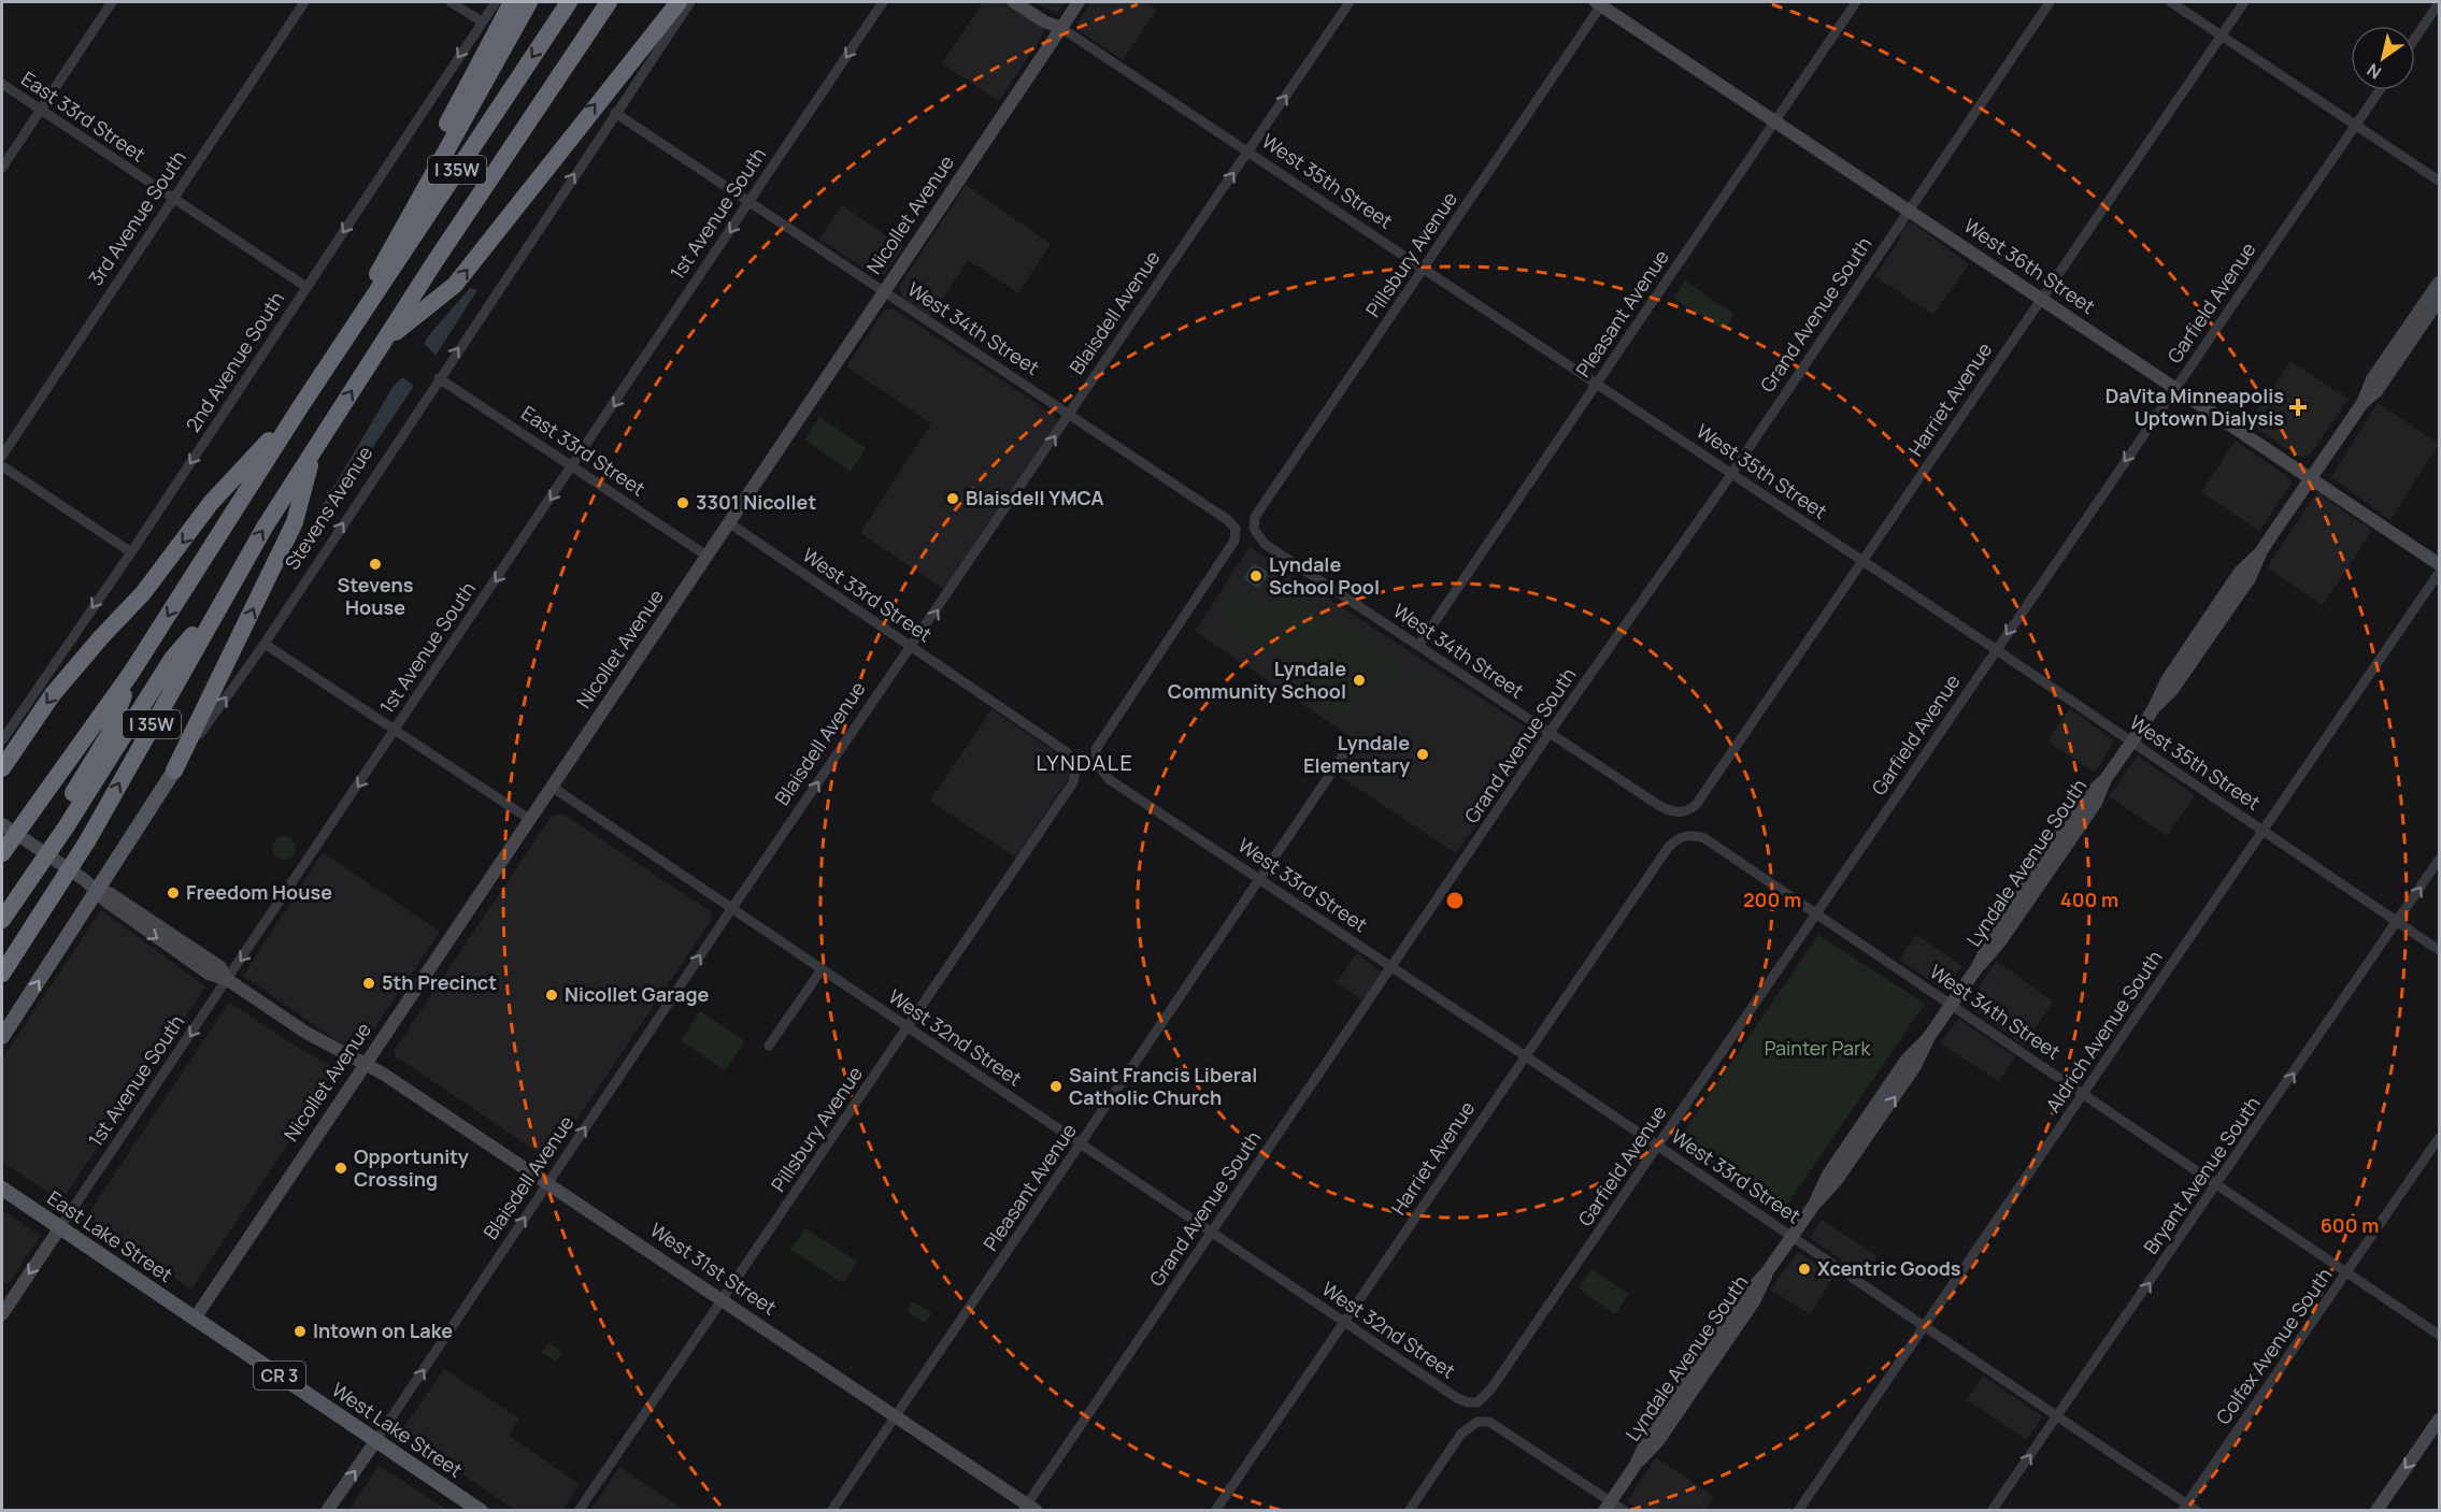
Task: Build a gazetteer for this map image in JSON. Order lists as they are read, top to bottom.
{
  "streets": {
    "highway": ["I 35W"],
    "main road": [
      "1st Avenue South",
      "Nicollet Avenue",
      "West 36th Street",
      "Blaisdell Avenue",
      "Stevens Avenue",
      "Lyndale Avenue South",
      "East Lake Street",
      "West 31st Street",
      "CR 3",
      "West Lake Street"
    ],
    "street": [
      "East 33rd Street",
      "West 35th Street",
      "3rd Avenue South",
      "Pillsbury Avenue",
      "Garfield Avenue",
      "Pleasant Avenue",
      "Grand Avenue South",
      "West 34th Street",
      "2nd Avenue South",
      "Harriet Avenue",
      "West 33rd Street",
      "Aldrich Avenue South",
      "West 32nd Street",
      "Bryant Avenue South",
      "Colfax Avenue South"
    ]
  },
  "crossings": [
    ["East 33rd Street", "1st Avenue South"],
    ["East 33rd Street", "Nicollet Avenue"],
    ["East 33rd Street", "3rd Avenue South"],
    ["East 33rd Street", "2nd Avenue South"],
    ["East 33rd Street", "Stevens Avenue"],
    ["West 35th Street", "Nicollet Avenue"],
    ["West 35th Street", "Pillsbury Avenue"],
    ["West 35th Street", "Garfield Avenue"],
    ["West 35th Street", "Blaisdell Avenue"],
    ["West 35th Street", "Pleasant Avenue"],
    ["West 35th Street", "Grand Avenue South"],
    ["West 35th Street", "Harriet Avenue"],
    ["West 35th Street", "Lyndale Avenue South"],
    ["West 35th Street", "Aldrich Avenue South"],
    ["West 35th Street", "Bryant Avenue South"],
    ["1st Avenue South", "West 34th Street"],
    ["1st Avenue South", "East Lake Street"],
    ["1st Avenue South", "West 31st Street"],
    ["Nicollet Avenue", "West 34th Street"],
    ["Nicollet Avenue", "West 33rd Street"],
    ["Nicollet Avenue", "West 32nd Street"],
    ["Nicollet Avenue", "East Lake Street"],
    ["Nicollet Avenue", "West 31st Street"],
    ["Nicollet Avenue", "West Lake Street"],
    ["Pillsbury Avenue", "West 36th Street"],
    ["Pillsbury Avenue", "West 34th Street"],
    ["Pillsbury Avenue", "West 33rd Street"],
    ["Pillsbury Avenue", "West 32nd Street"],
    ["Pillsbury Avenue", "West 31st Street"],
    ["West 36th Street", "Garfield Avenue"],
    ["West 36th Street", "Pleasant Avenue"],
    ["West 36th Street", "Grand Avenue South"],
    ["West 36th Street", "Harriet Avenue"],
    ["West 36th Street", "Lyndale Avenue South"],
    ["Garfield Avenue", "West 34th Street"],
    ["Garfield Avenue", "West 33rd Street"],
    ["Garfield Avenue", "West 32nd Street"],
    ["Blaisdell Avenue", "West 34th Street"],
    ["Blaisdell Avenue", "West 33rd Street"],
    ["Blaisdell Avenue", "West 32nd Street"],
    ["Blaisdell Avenue", "West 31st Street"],
    ["Blaisdell Avenue", "West Lake Street"],
    ["Pleasant Avenue", "West 34th Street"],
    ["Pleasant Avenue", "West 33rd Street"],
    ["Pleasant Avenue", "West 32nd Street"],
    ["Pleasant Avenue", "West 31st Street"],
    ["Grand Avenue South", "West 34th Street"],
    ["Grand Avenue South", "West 33rd Street"],
    ["Grand Avenue South", "West 32nd Street"],
    ["Grand Avenue South", "West 31st Street"],
    ["West 34th Street", "Harriet Avenue"],
    ["West 34th Street", "Stevens Avenue"],
    ["West 34th Street", "West 33rd Street"],
    ["West 34th Street", "Lyndale Avenue South"],
    ["West 34th Street", "Aldrich Avenue South"],
    ["West 34th Street", "Bryant Avenue South"],
    ["West 34th Street", "Colfax Avenue South"],
    ["Harriet Avenue", "West 33rd Street"],
    ["Harriet Avenue", "West 32nd Street"],
    ["Stevens Avenue", "West 31st Street"],
    ["West 33rd Street", "Lyndale Avenue South"],
    ["West 33rd Street", "Aldrich Avenue South"],
    ["West 33rd Street", "Bryant Avenue South"],
    ["West 33rd Street", "Colfax Avenue South"],
    ["East Lake Street", "West Lake Street"]
  ],
  "one_way": [
    "1st Avenue South",
    "Blaisdell Avenue",
    "2nd Avenue South",
    "Stevens Avenue",
    "Bryant Avenue South"
  ],
  "districts": ["LYNDALE"],
  "parks": ["Painter Park"],
  "places": {
    "health": ["DaVita Minneapolis Uptown Dialysis"],
    "other": [
      "Blaisdell YMCA",
      "3301 Nicollet",
      "Stevens House",
      "Lyndale School Pool",
      "Lyndale Community School",
      "Lyndale Elementary",
      "Freedom House",
      "5th Precinct",
      "Nicollet Garage",
      "Saint Francis Liberal Catholic Church",
      "Opportunity Crossing",
      "Xcentric Goods",
      "Intown on Lake"
    ]
  },
  "north": "bottom left",
  "rings": ["200 m", "400 m", "600 m"]
}
